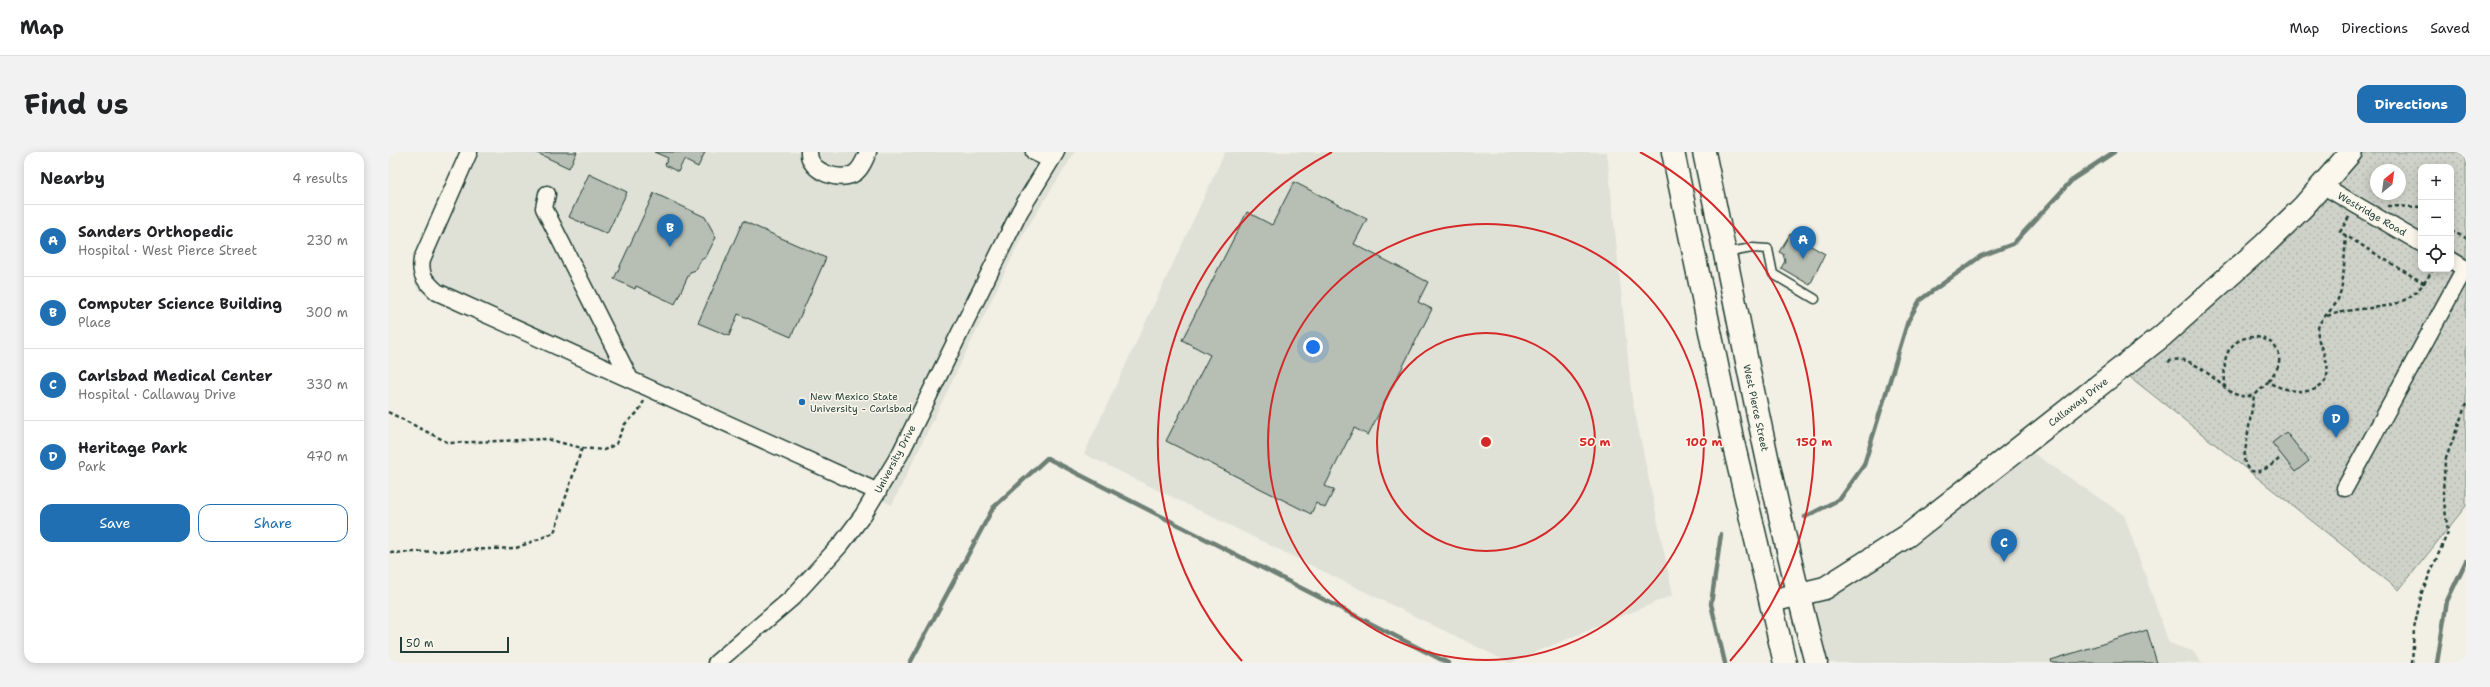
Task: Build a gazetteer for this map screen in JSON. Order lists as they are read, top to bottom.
{
  "streets": {
    "main road": ["Callaway Drive", "West Pierce Street"],
    "street": ["Westridge Road", "University Drive"]
  },
  "crossings": [
    ["Westridge Road", "Callaway Drive"],
    ["Callaway Drive", "West Pierce Street"]
  ],
  "places": ["New Mexico State University - Carlsbad"],
  "scale_bar": "50 m",
  "north": "top right",
  "page": {
    "header": "Map",
    "nav": ["Map", "Directions", "Saved"],
    "title": "Find us",
    "buttons": [
      "Directions",
      ["Save", "Share"]
    ],
    "heading": ["Nearby", "4 results"],
    "map_buttons": ["+", "−"],
    "list": [
      {
        "mark": "A",
        "name": "Sanders Orthopedic",
        "note": "Hospital · West Pierce Street",
        "value": "230 m"
      },
      {
        "mark": "B",
        "name": "Computer Science Building",
        "note": "Place",
        "value": "300 m"
      },
      {
        "mark": "C",
        "name": "Carlsbad Medical Center",
        "note": "Hospital · Callaway Drive",
        "value": "330 m"
      },
      {
        "mark": "D",
        "name": "Heritage Park",
        "note": "Park",
        "value": "470 m"
      }
    ],
    "pins": [
      "B",
      "A",
      "D",
      "C"
    ],
    "scale": "50 m"
  },
  "rings": ["50 m", "100 m", "150 m"]
}
